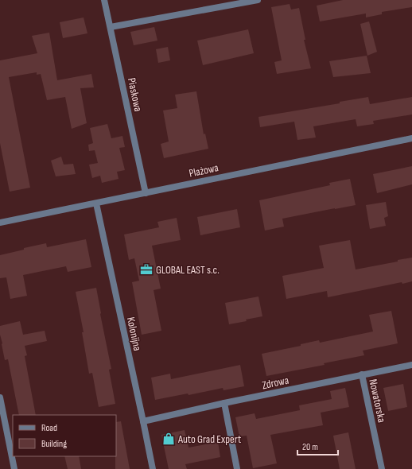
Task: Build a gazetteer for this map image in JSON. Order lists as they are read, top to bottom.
{
  "streets": {
    "street": [
      "Piaskowa",
      "Plażowa",
      "Kolonijna",
      "Zdrowa",
      "Nowatorska"
    ]
  },
  "crossings": [
    ["Piaskowa", "Plażowa"],
    ["Plażowa", "Kolonijna"],
    ["Kolonijna", "Zdrowa"],
    ["Zdrowa", "Nowatorska"]
  ],
  "places": {
    "office": ["GLOBAL EAST s.c."],
    "shop": ["Auto Grad Expert"]
  },
  "legend": ["Road", "Building"],
  "scale_bar": "20 m"
}
